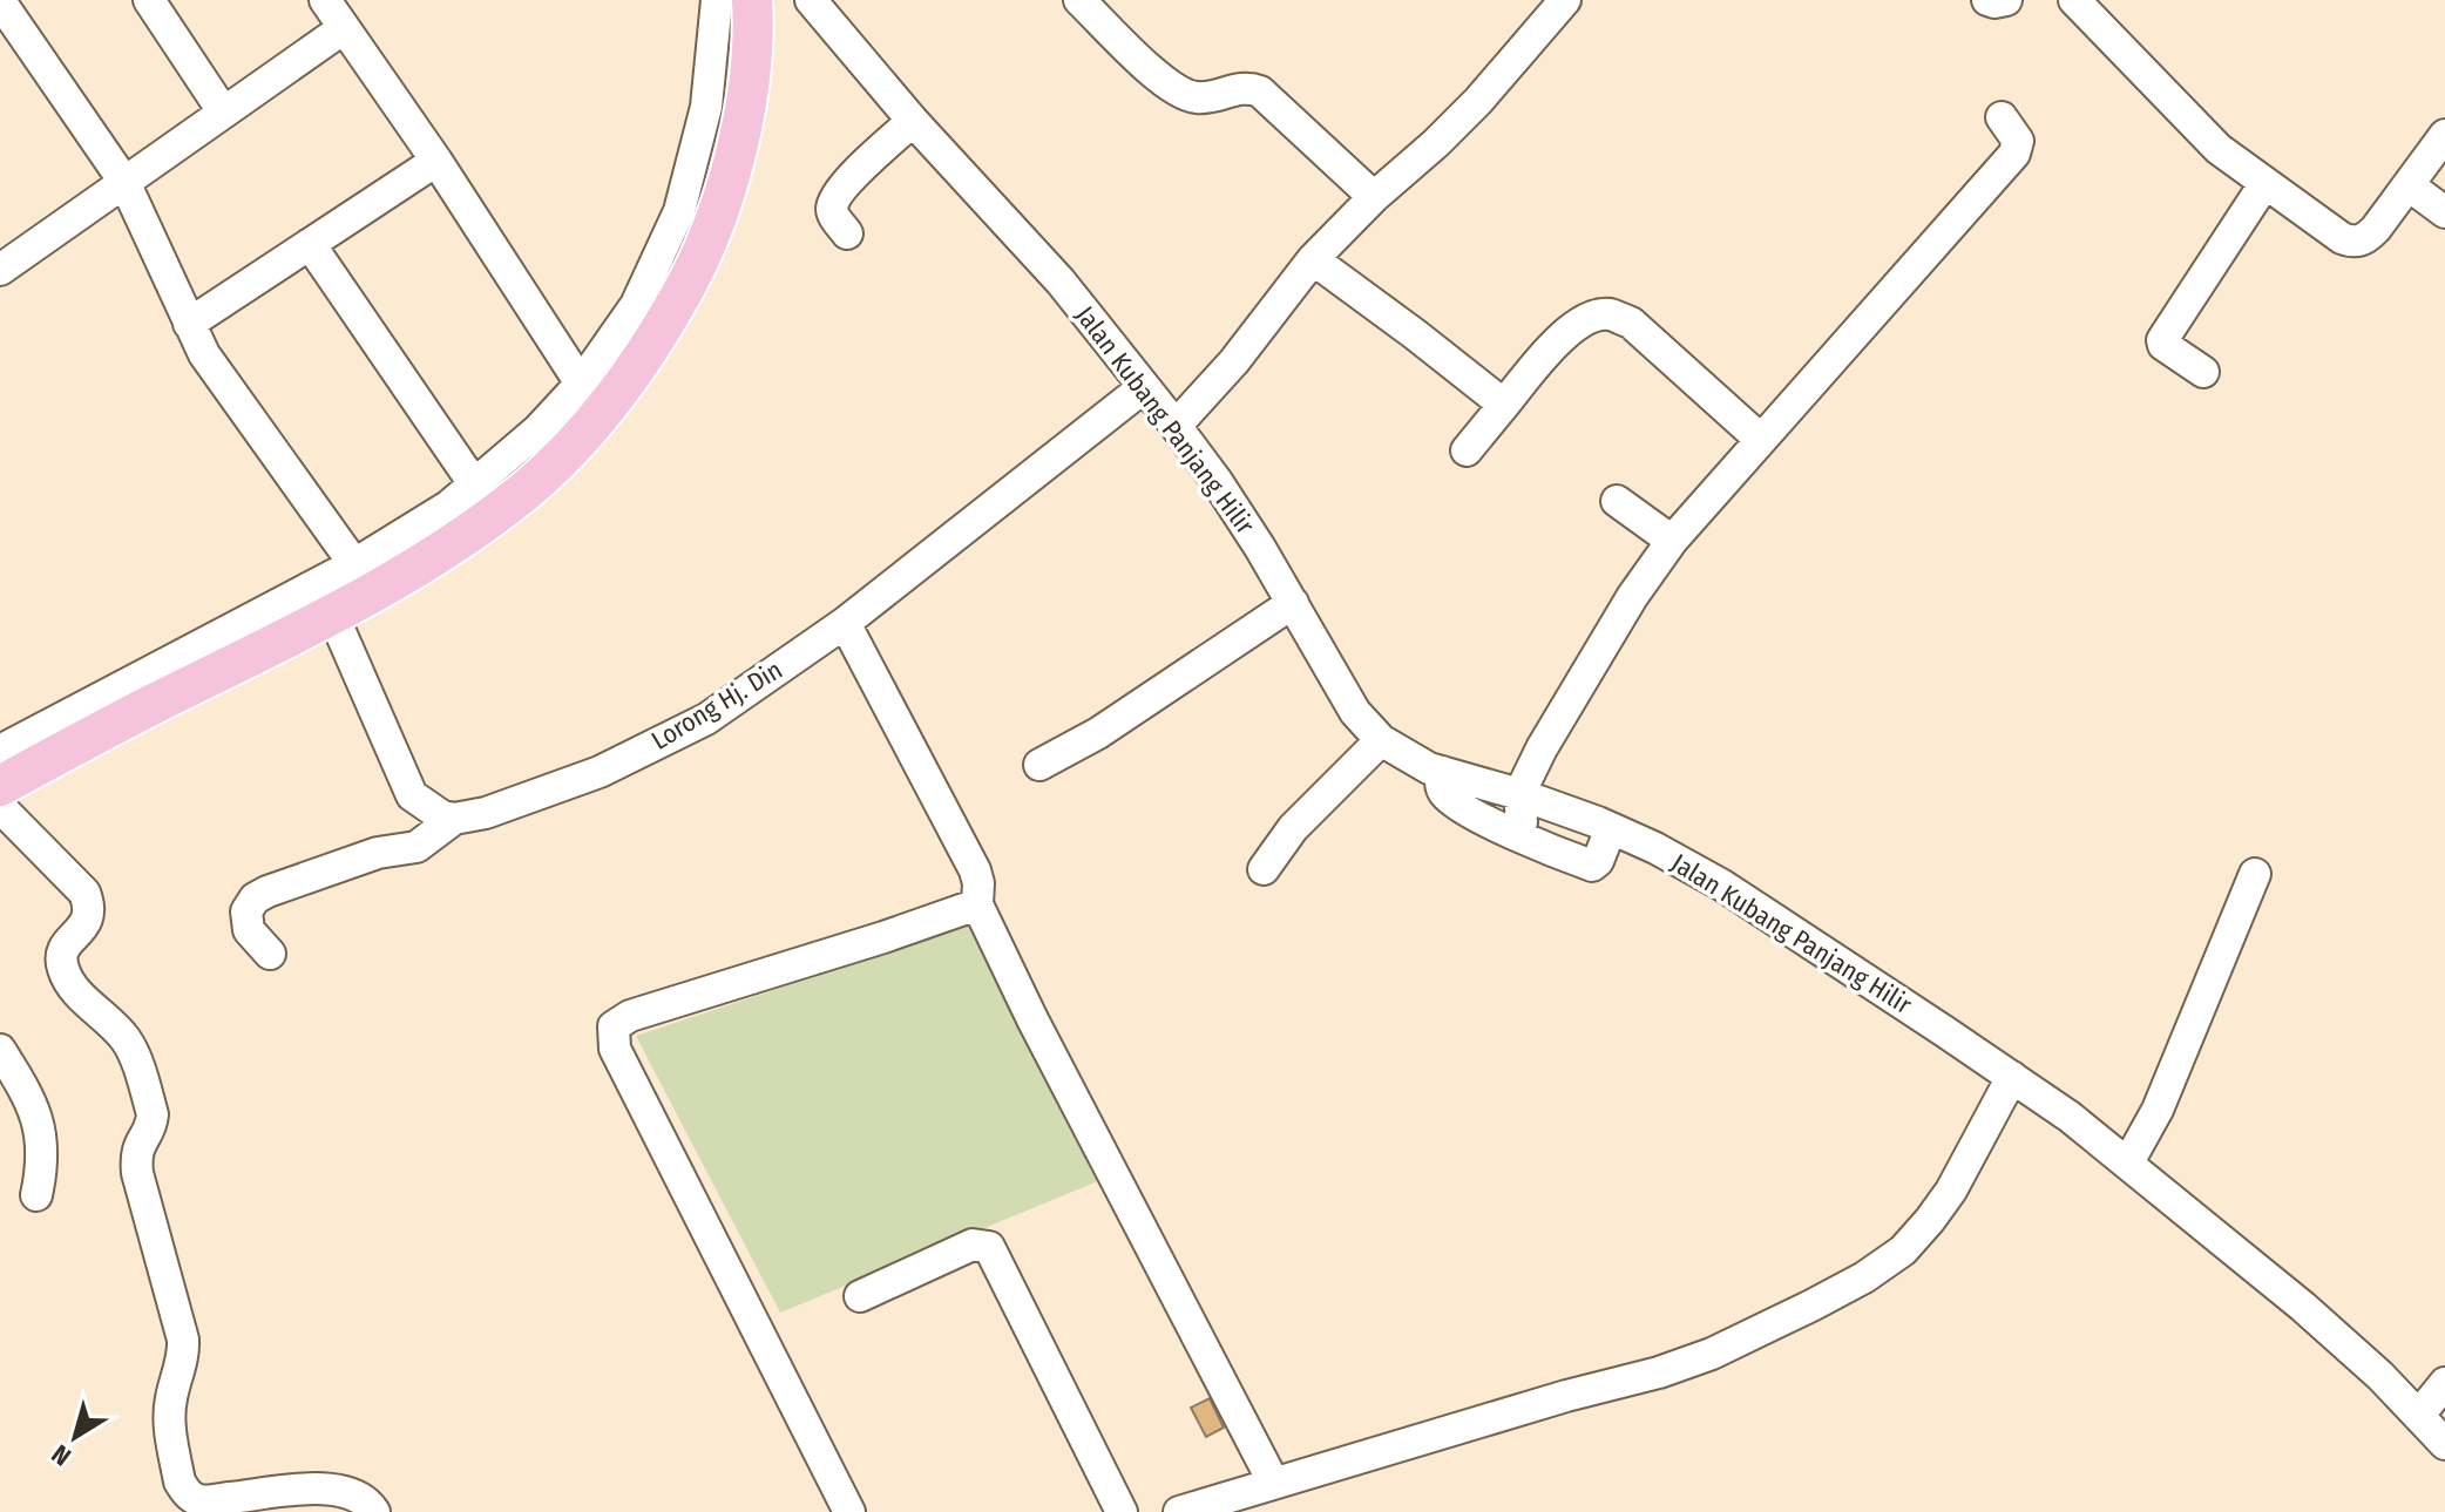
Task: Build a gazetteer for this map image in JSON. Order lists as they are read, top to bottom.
{
  "streets": {
    "street": ["Jalan Kubang Panjang Hilir", "Lorong Hj. Din"]
  },
  "crossings": [
    ["Jalan Kubang Panjang Hilir", "Lorong Hj. Din"]
  ],
  "north": "bottom left"
}
